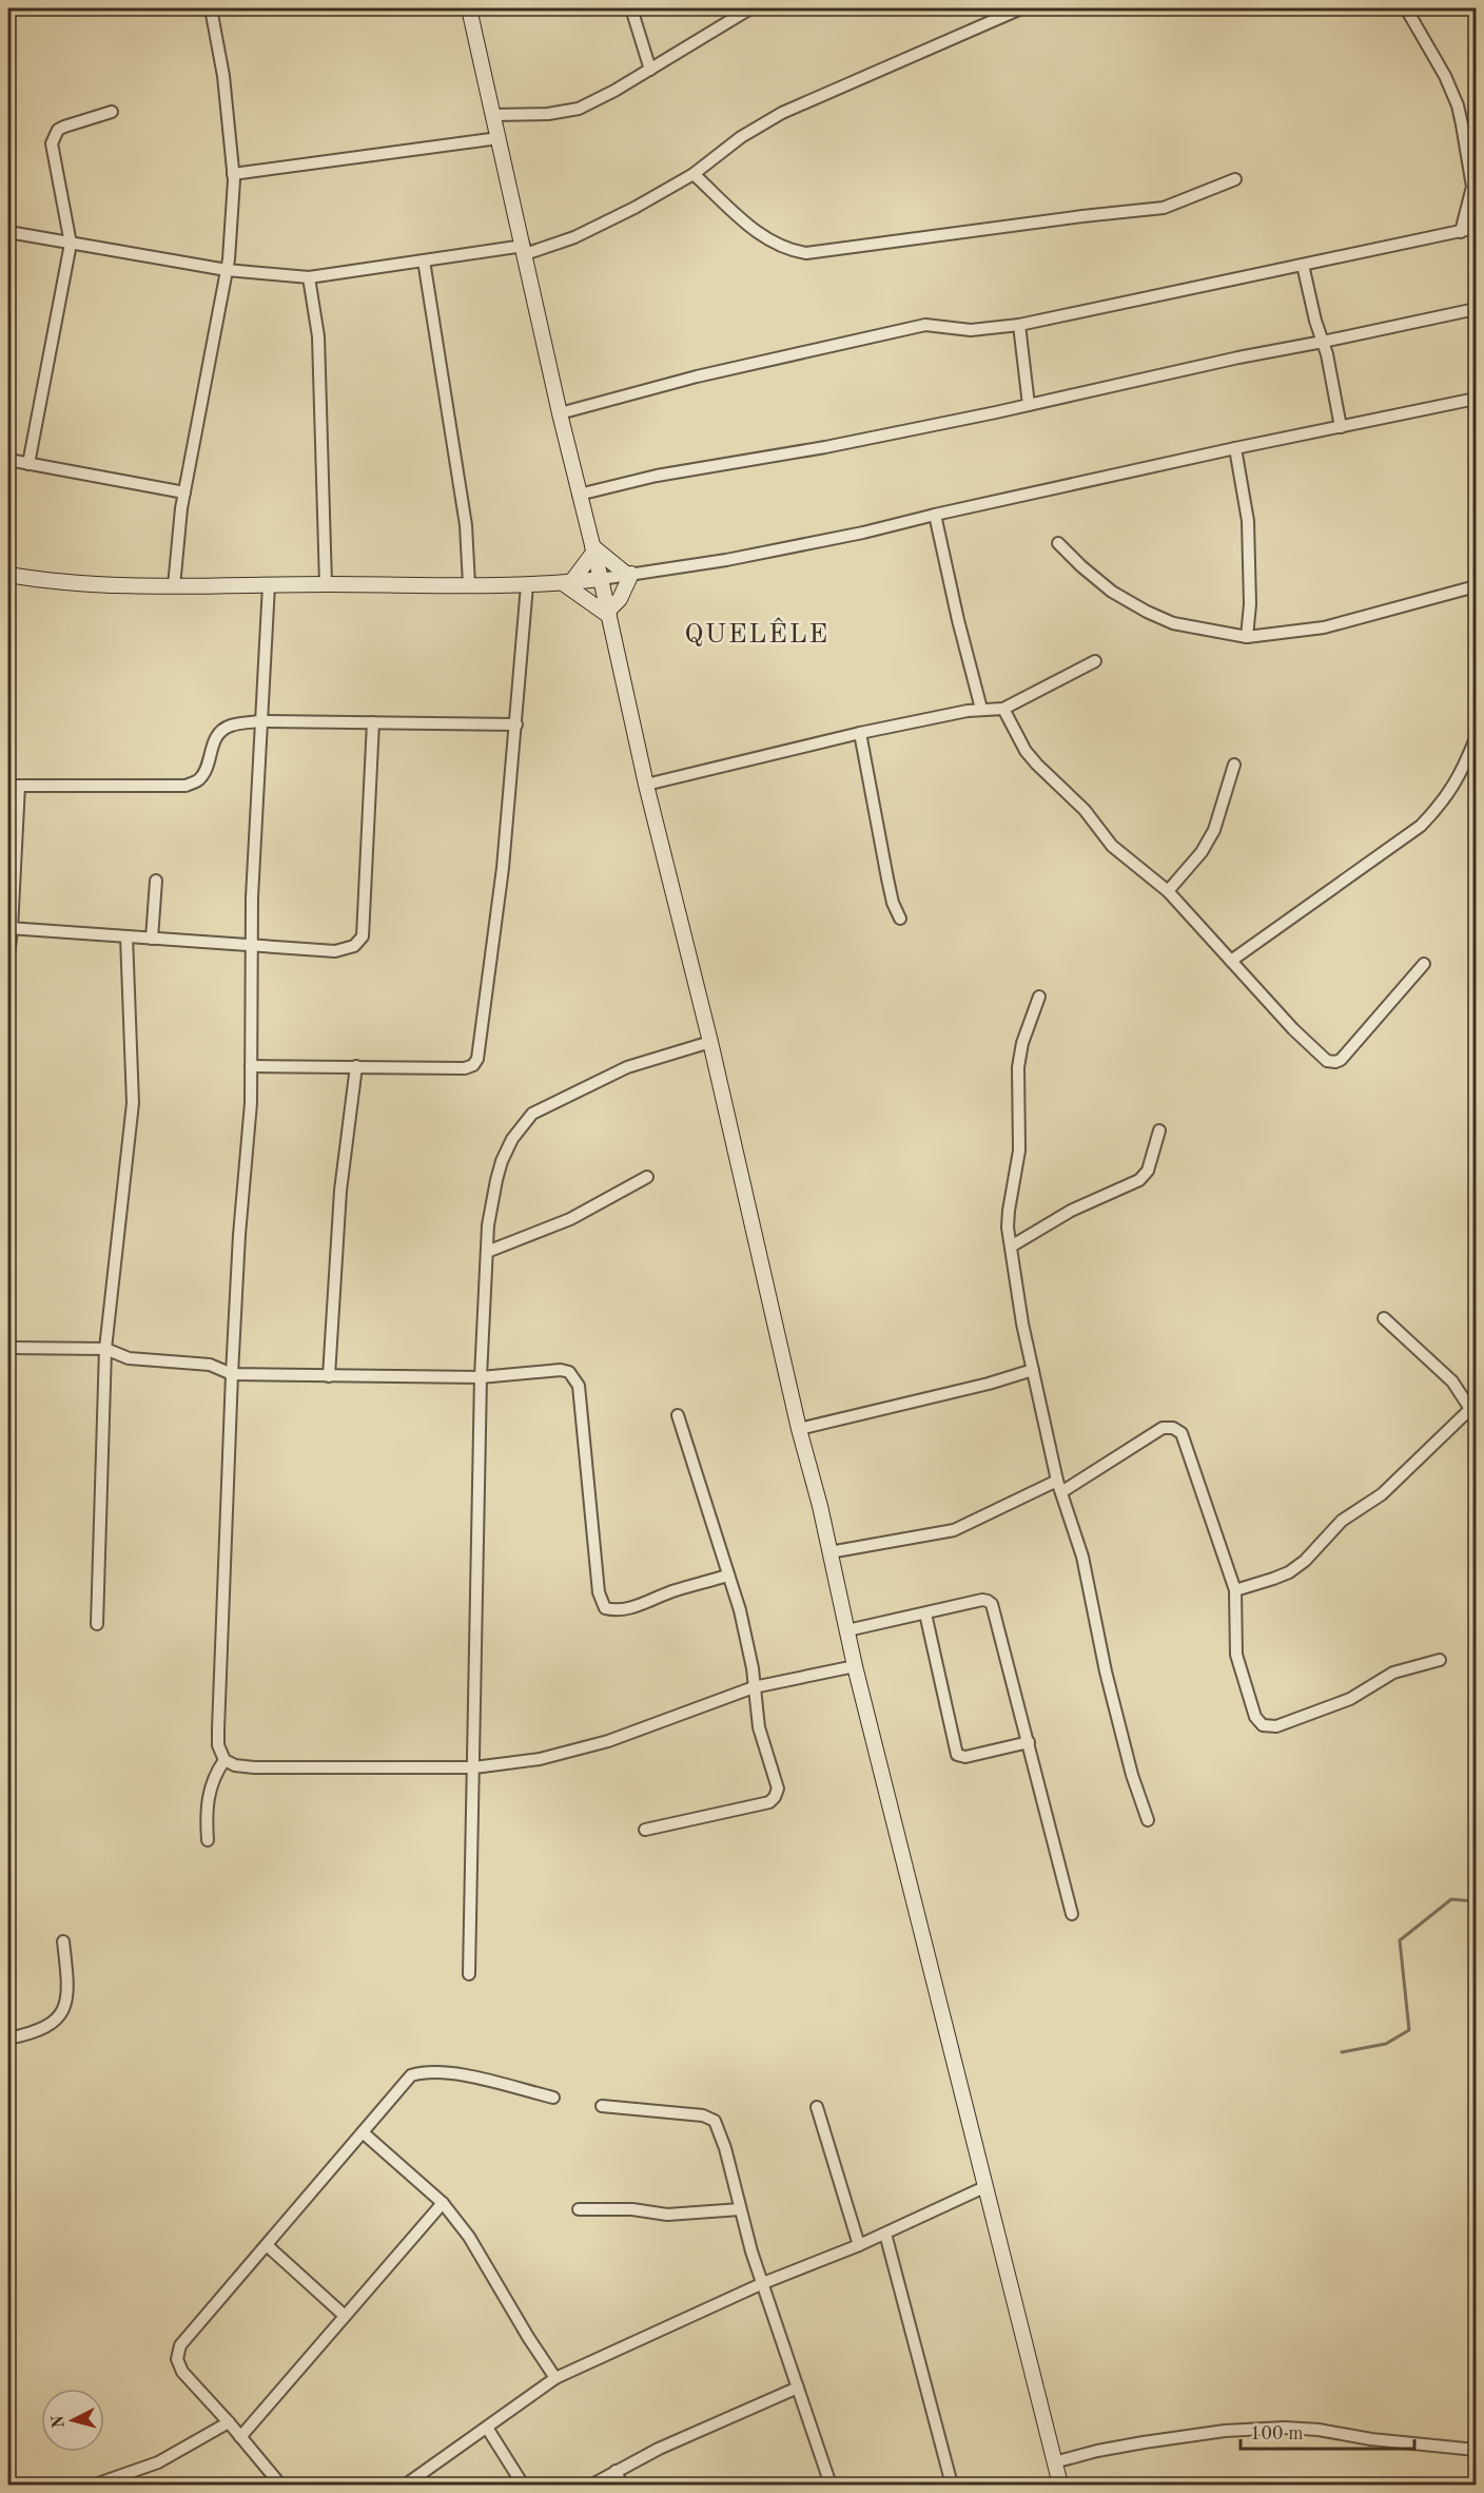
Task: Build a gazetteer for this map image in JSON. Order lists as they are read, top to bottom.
{
  "districts": ["QUELÊLE"],
  "scale_bar": "100 m",
  "north": "left"
}
